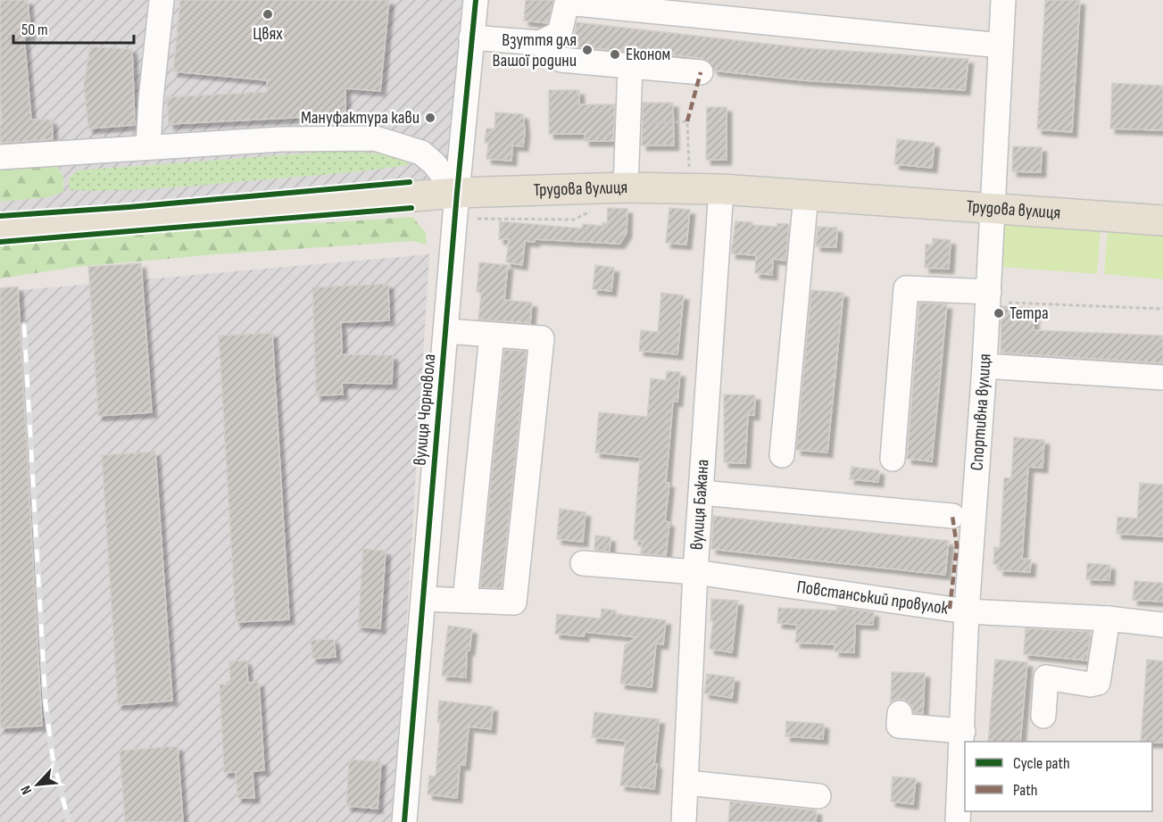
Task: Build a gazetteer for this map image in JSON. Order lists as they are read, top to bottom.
{
  "streets": {
    "main road": ["Трудова вулиця"],
    "street": [
      "вулиця Чорновола",
      "Спортивна вулиця",
      "вулиця Бажана",
      "Повстанський провулок"
    ]
  },
  "crossings": [
    ["Трудова вулиця", "вулиця Чорновола"],
    ["Трудова вулиця", "Спортивна вулиця"],
    ["Трудова вулиця", "вулиця Бажана"],
    ["Спортивна вулиця", "Повстанський провулок"],
    ["вулиця Бажана", "Повстанський провулок"]
  ],
  "places": [
    "Цвях",
    "Взуття для Вашої родини",
    "Економ",
    "Мануфактура кави",
    "Тетра"
  ],
  "legend": ["Cycle path", "Path"],
  "scale_bar": "50 m",
  "north": "bottom left"
}
